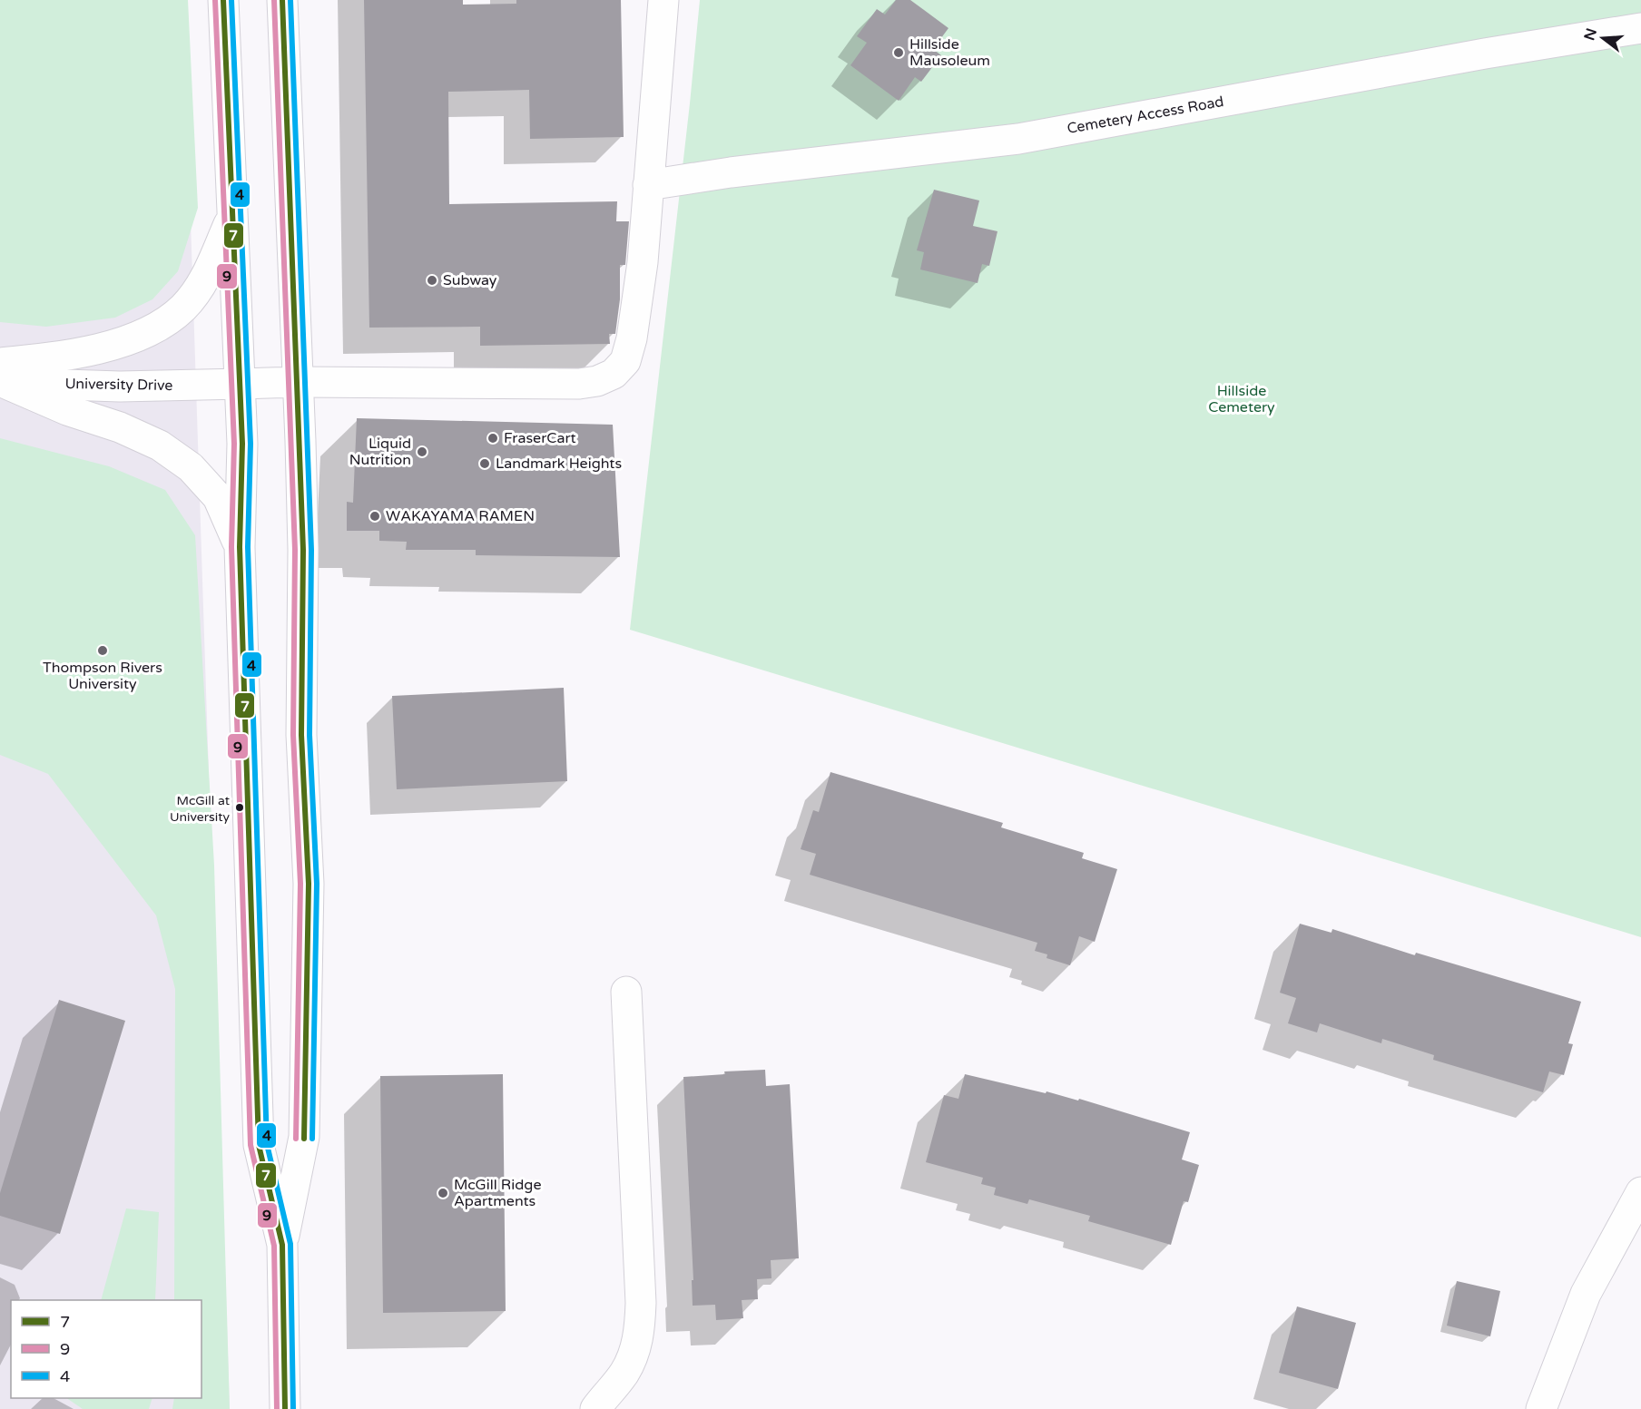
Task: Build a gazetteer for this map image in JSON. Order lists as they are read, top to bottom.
{
  "streets": {
    "main road": ["Cemetery Access Road", "University Drive"]
  },
  "crossings": [
    ["Cemetery Access Road", "University Drive"]
  ],
  "parks": ["Hillside Cemetery"],
  "places": [
    "Hillside Mausoleum",
    "Subway",
    "FraserCart",
    "Liquid Nutrition",
    "Landmark Heights",
    "WAKAYAMA RAMEN",
    "Thompson Rivers University",
    "McGill at University",
    "McGill Ridge Apartments"
  ],
  "lines": ["transit line 7", "transit line 9", "transit line 4"],
  "legend": ["7", "9", "4"],
  "north": "left"
}
